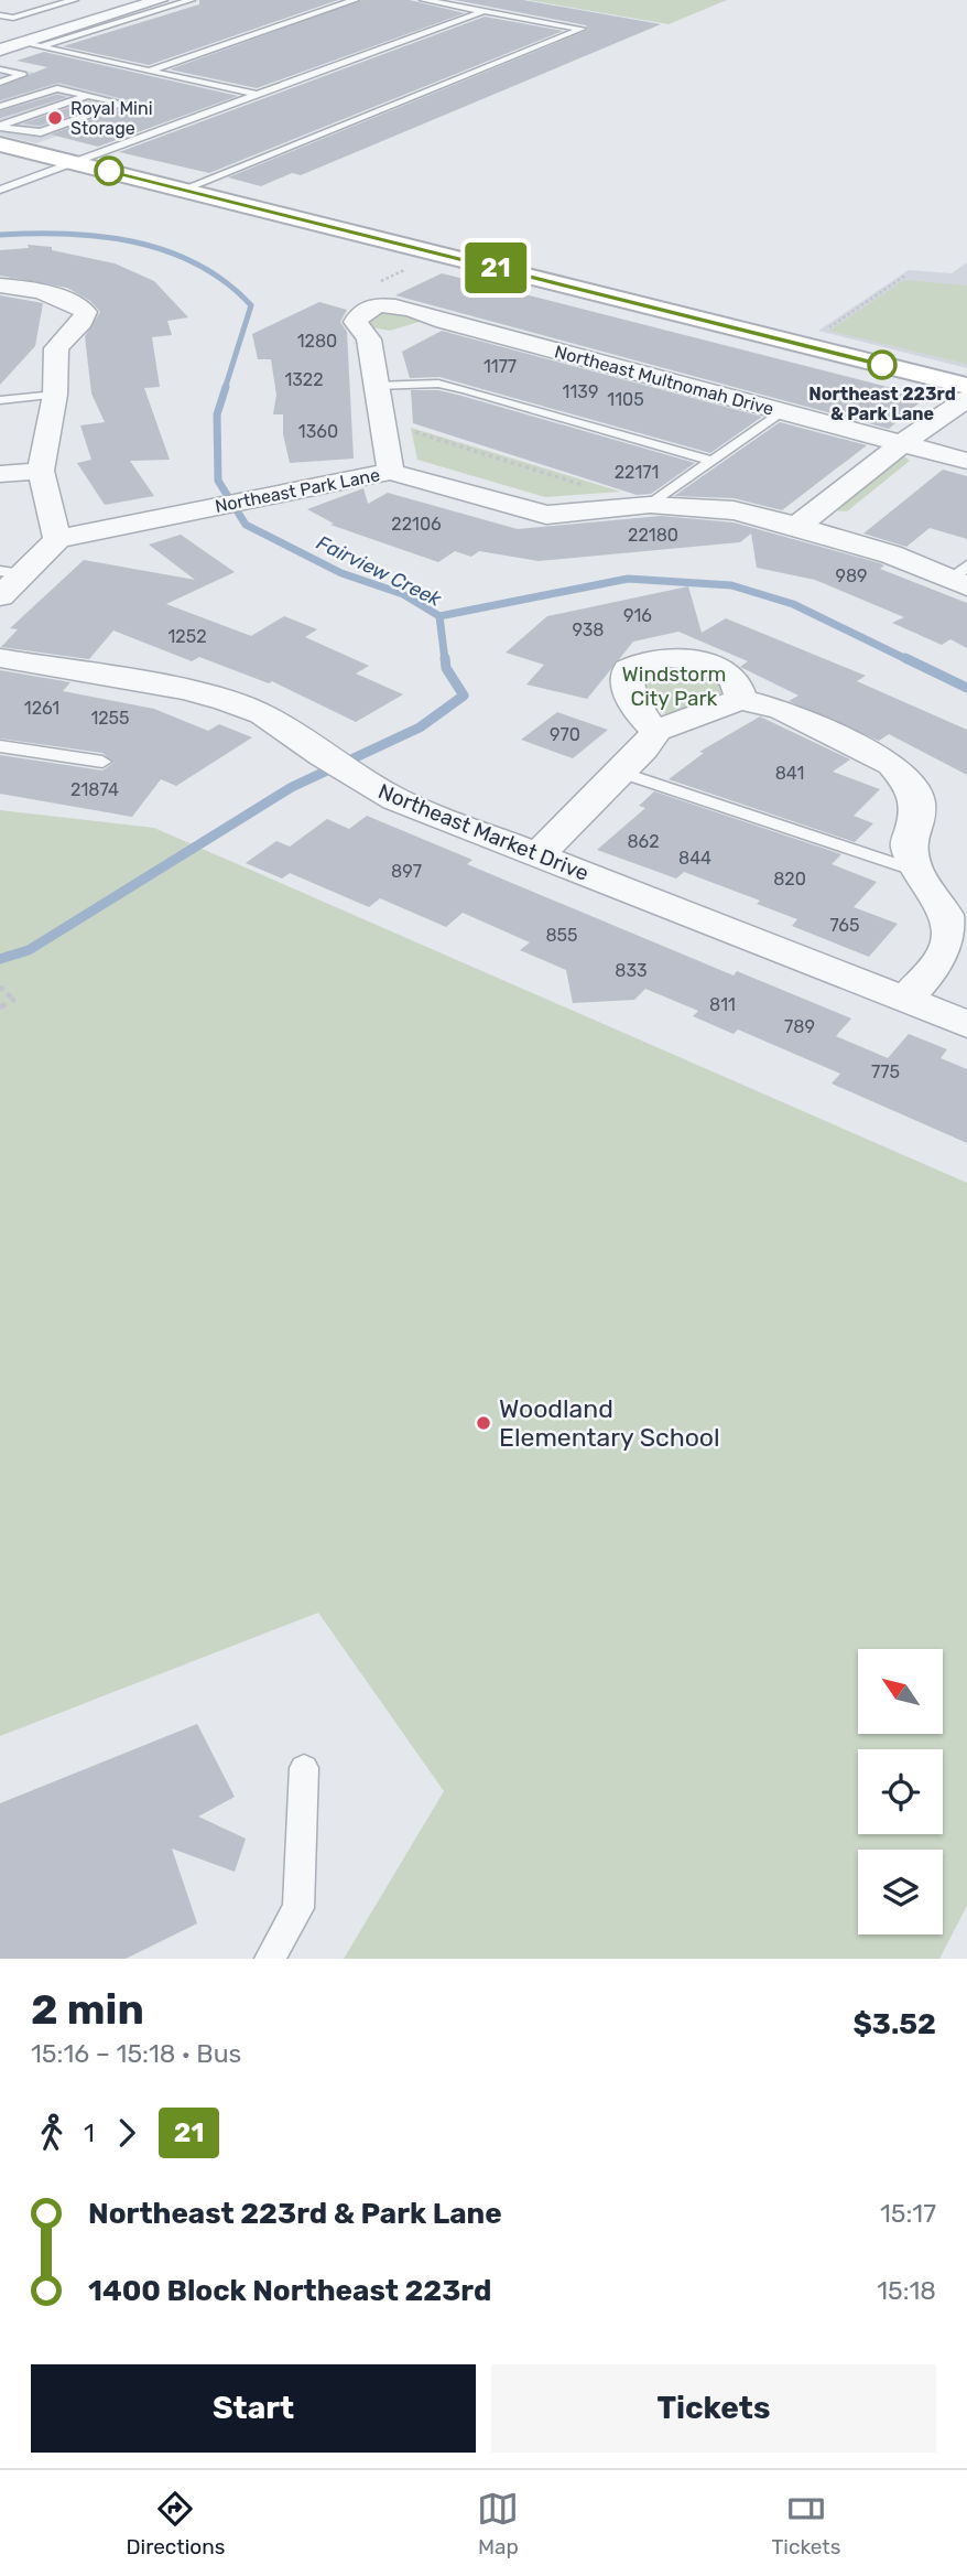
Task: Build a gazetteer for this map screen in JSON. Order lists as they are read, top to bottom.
{
  "streets": {
    "street": ["Northeast Multnomah Drive", "Northeast Park Lane", "Northeast Market Drive"]
  },
  "water": ["Fairview Creek"],
  "parks": ["Windstorm City Park"],
  "places": ["Royal Mini Storage", "Northeast 223rd & Park Lane", "Woodland Elementary School"],
  "lines": ["bus line 21"],
  "house_numbers": [
    "1280",
    "1177",
    "1322",
    "1139",
    "1105",
    "1360",
    "22171",
    "22106",
    "22180",
    "989",
    "916",
    "938",
    "1252",
    "1261",
    "1255",
    "970",
    "841",
    "21874",
    "862",
    "844",
    "897",
    "820",
    "765",
    "855",
    "833",
    "811",
    "789",
    "775"
  ],
  "north": "top left",
  "page": {
    "on_map": "21",
    "heading": ["2 min", "15:16 – 15:18 · Bus", "$3.52"],
    "legs": ["1", "21"],
    "list": [
      {
        "name": "Northeast 223rd & Park Lane",
        "value": "15:17"
      },
      {
        "name": "1400 Block Northeast 223rd",
        "value": "15:18"
      }
    ],
    "buttons": ["Start", "Tickets"],
    "tabs": ["Directions", "Map", "Tickets"]
  }
}
